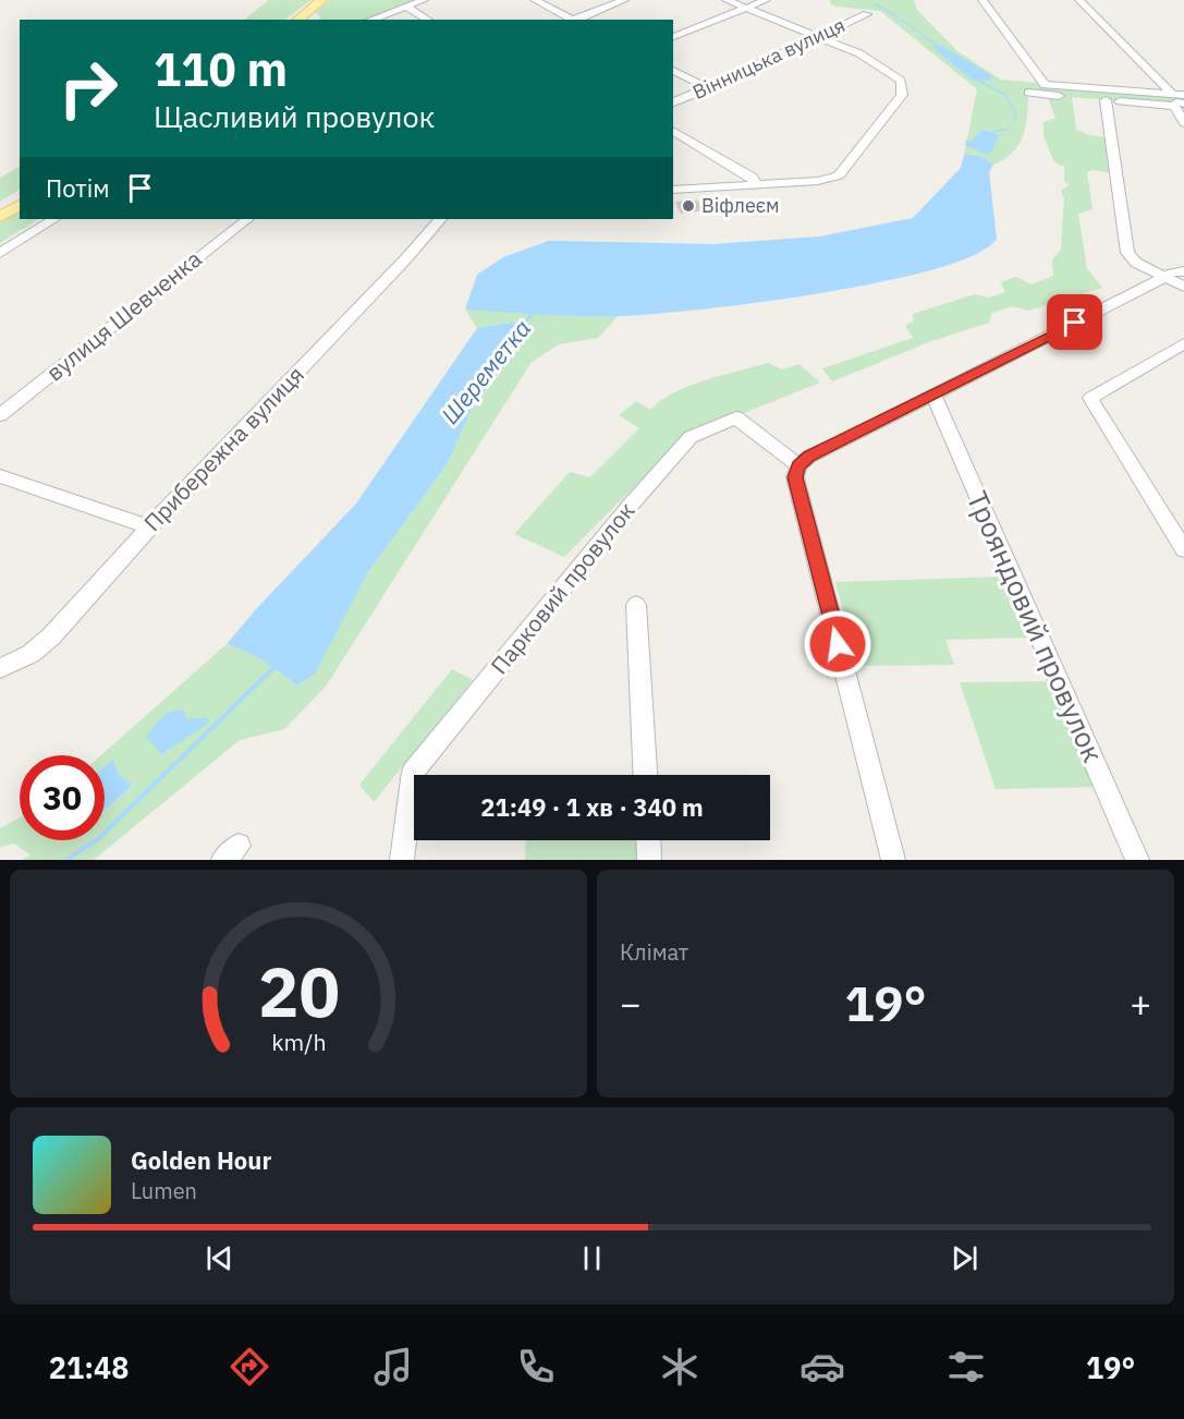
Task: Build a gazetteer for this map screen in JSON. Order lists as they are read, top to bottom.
{
  "streets": {
    "street": [
      "Вінницька вулиця",
      "вулиця Шевченка",
      "Прибережна вулиця",
      "Парковий провулок",
      "Трояндовий провулок"
    ]
  },
  "water": ["Шереметка"],
  "places": ["Віфлеєм"],
  "page": {
    "turn": ["110 m", "Щасливий провулок"],
    "then": "Потім",
    "limit": "30",
    "trip": "21:49 · 1 хв · 340 m",
    "tile": "Клімат",
    "heat": ["−", "19°", "+"],
    "song": ["Golden Hour", "Lumen"],
    "tabs": ["21:48", "19°"],
    "gauge": ["20", "km/h"]
  }
}
